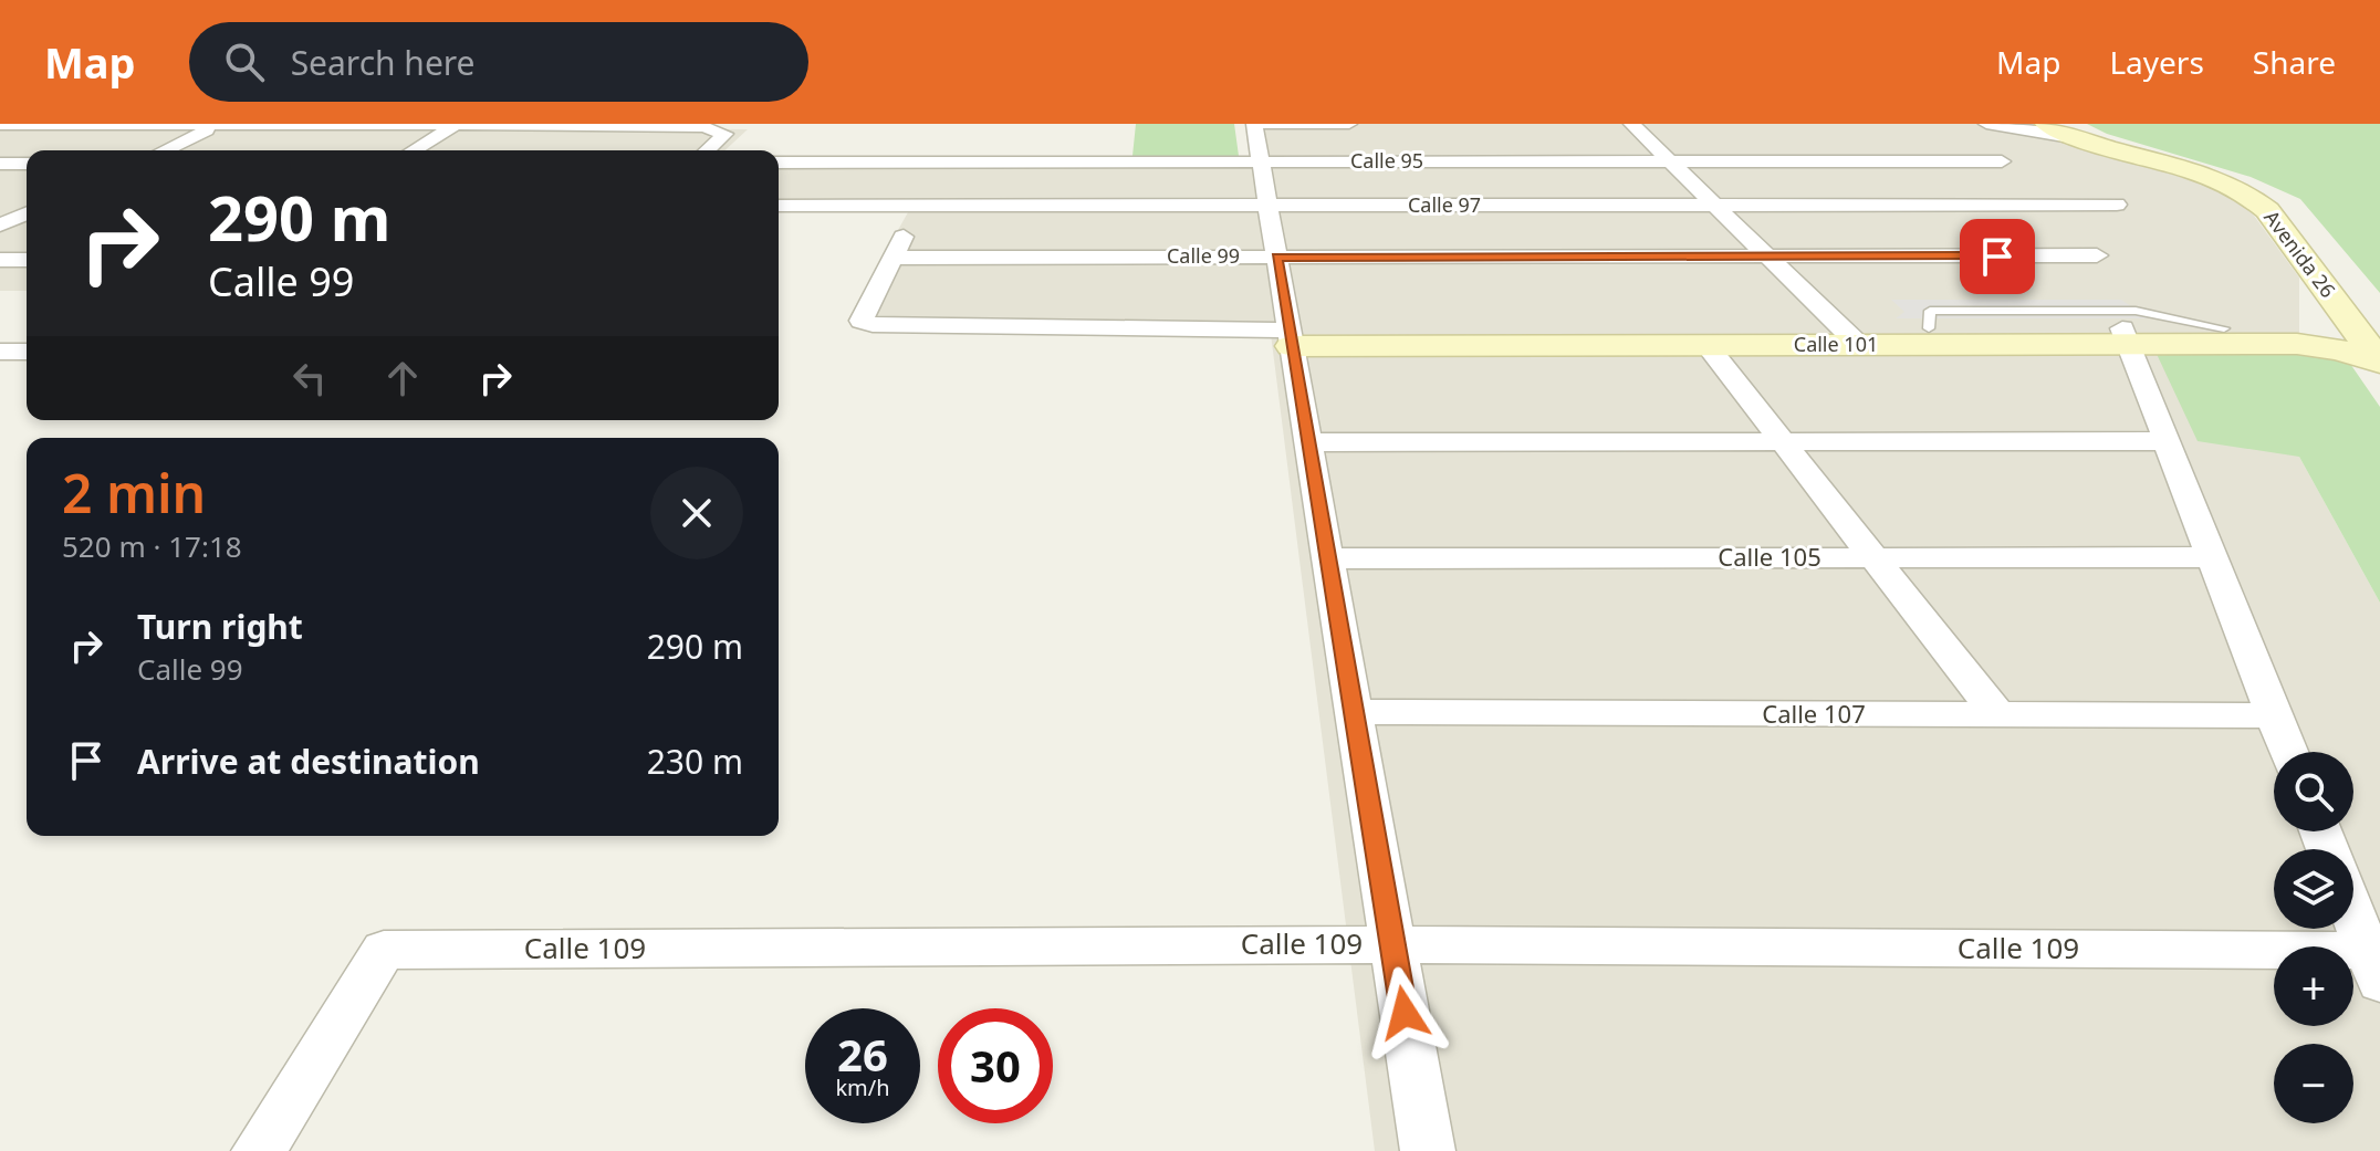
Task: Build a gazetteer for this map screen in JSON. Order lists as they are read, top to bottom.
{
  "streets": {
    "street": [
      "Calle 95",
      "Calle 97",
      "Avenida 26",
      "Calle 99",
      "Calle 101",
      "Calle 105",
      "Calle 107",
      "Calle 109"
    ]
  },
  "crossings": [
    ["Calle 97", "Calle 99"],
    ["Avenida 26", "Calle 101"]
  ],
  "page": {
    "header": "Map",
    "search": "Search here",
    "nav": ["Map", "Layers", "Share"],
    "turn": ["290 m", "Calle 99"],
    "heading": ["2 min", "520 m · 17:18"],
    "list": [
      {
        "name": "Turn right",
        "note": "Calle 99",
        "value": "290 m"
      },
      {
        "name": "Arrive at destination",
        "value": "230 m"
      }
    ],
    "map_buttons": ["+", "−"],
    "speed": "26 km/h",
    "limit": "30"
  }
}
